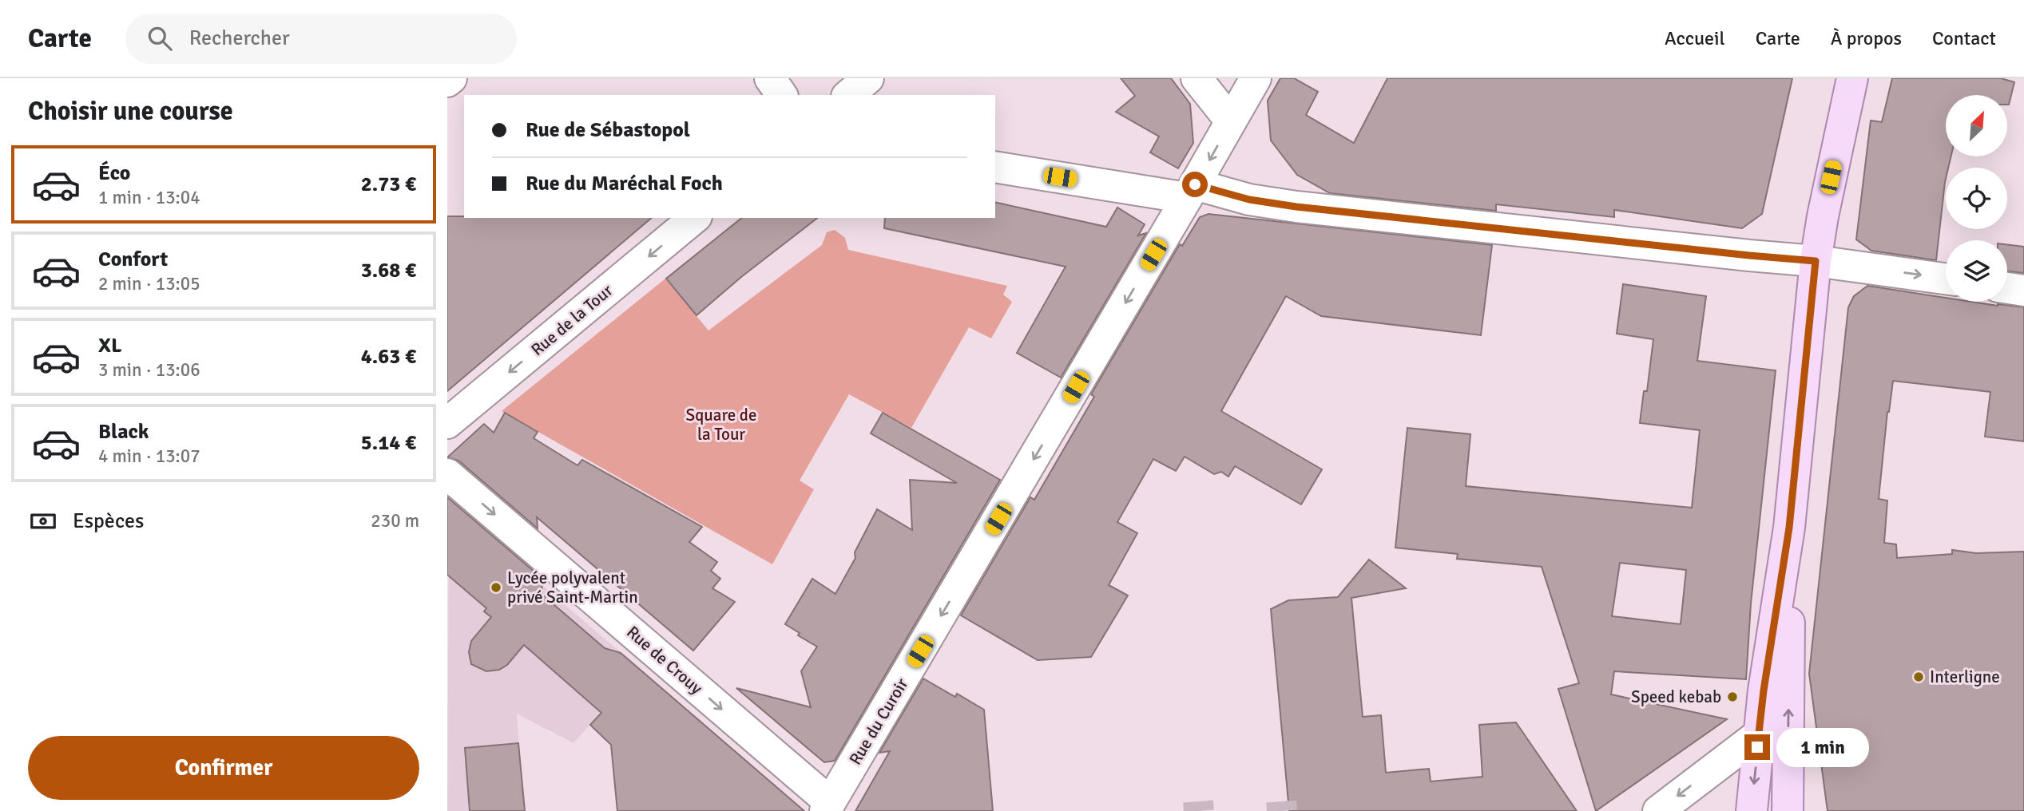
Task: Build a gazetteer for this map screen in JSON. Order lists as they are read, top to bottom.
{
  "streets": {
    "street": ["Rue de la Tour", "Rue de Crouy", "Rue du Curoir"]
  },
  "crossings": [
    ["Rue de Crouy", "Rue du Curoir"]
  ],
  "one_way": ["Rue de la Tour", "Rue de Crouy", "Rue du Curoir"],
  "parks": ["Square de la Tour"],
  "places": ["Lycée polyvalent privé Saint-Martin", "Interligne", "Speed kebab"],
  "north": "top right",
  "page": {
    "header": "Carte",
    "search": "Rechercher",
    "nav": [
      "Accueil",
      "Carte",
      "À propos",
      "Contact"
    ],
    "heading": "Choisir une course",
    "banner": ["Rue de Sébastopol", "Rue du Maréchal Foch"],
    "list": [
      {
        "name": "Éco",
        "note": "1 min · 13:04",
        "value": "2.73 €"
      },
      {
        "name": "Confort",
        "note": "2 min · 13:05",
        "value": "3.68 €"
      },
      {
        "name": "XL",
        "note": "3 min · 13:06",
        "value": "4.63 €"
      },
      {
        "name": "Black",
        "note": "4 min · 13:07",
        "value": "5.14 €"
      }
    ],
    "pay": ["Espèces", "230 m"],
    "buttons": "Confirmer",
    "bubble": "1 min"
  }
}
